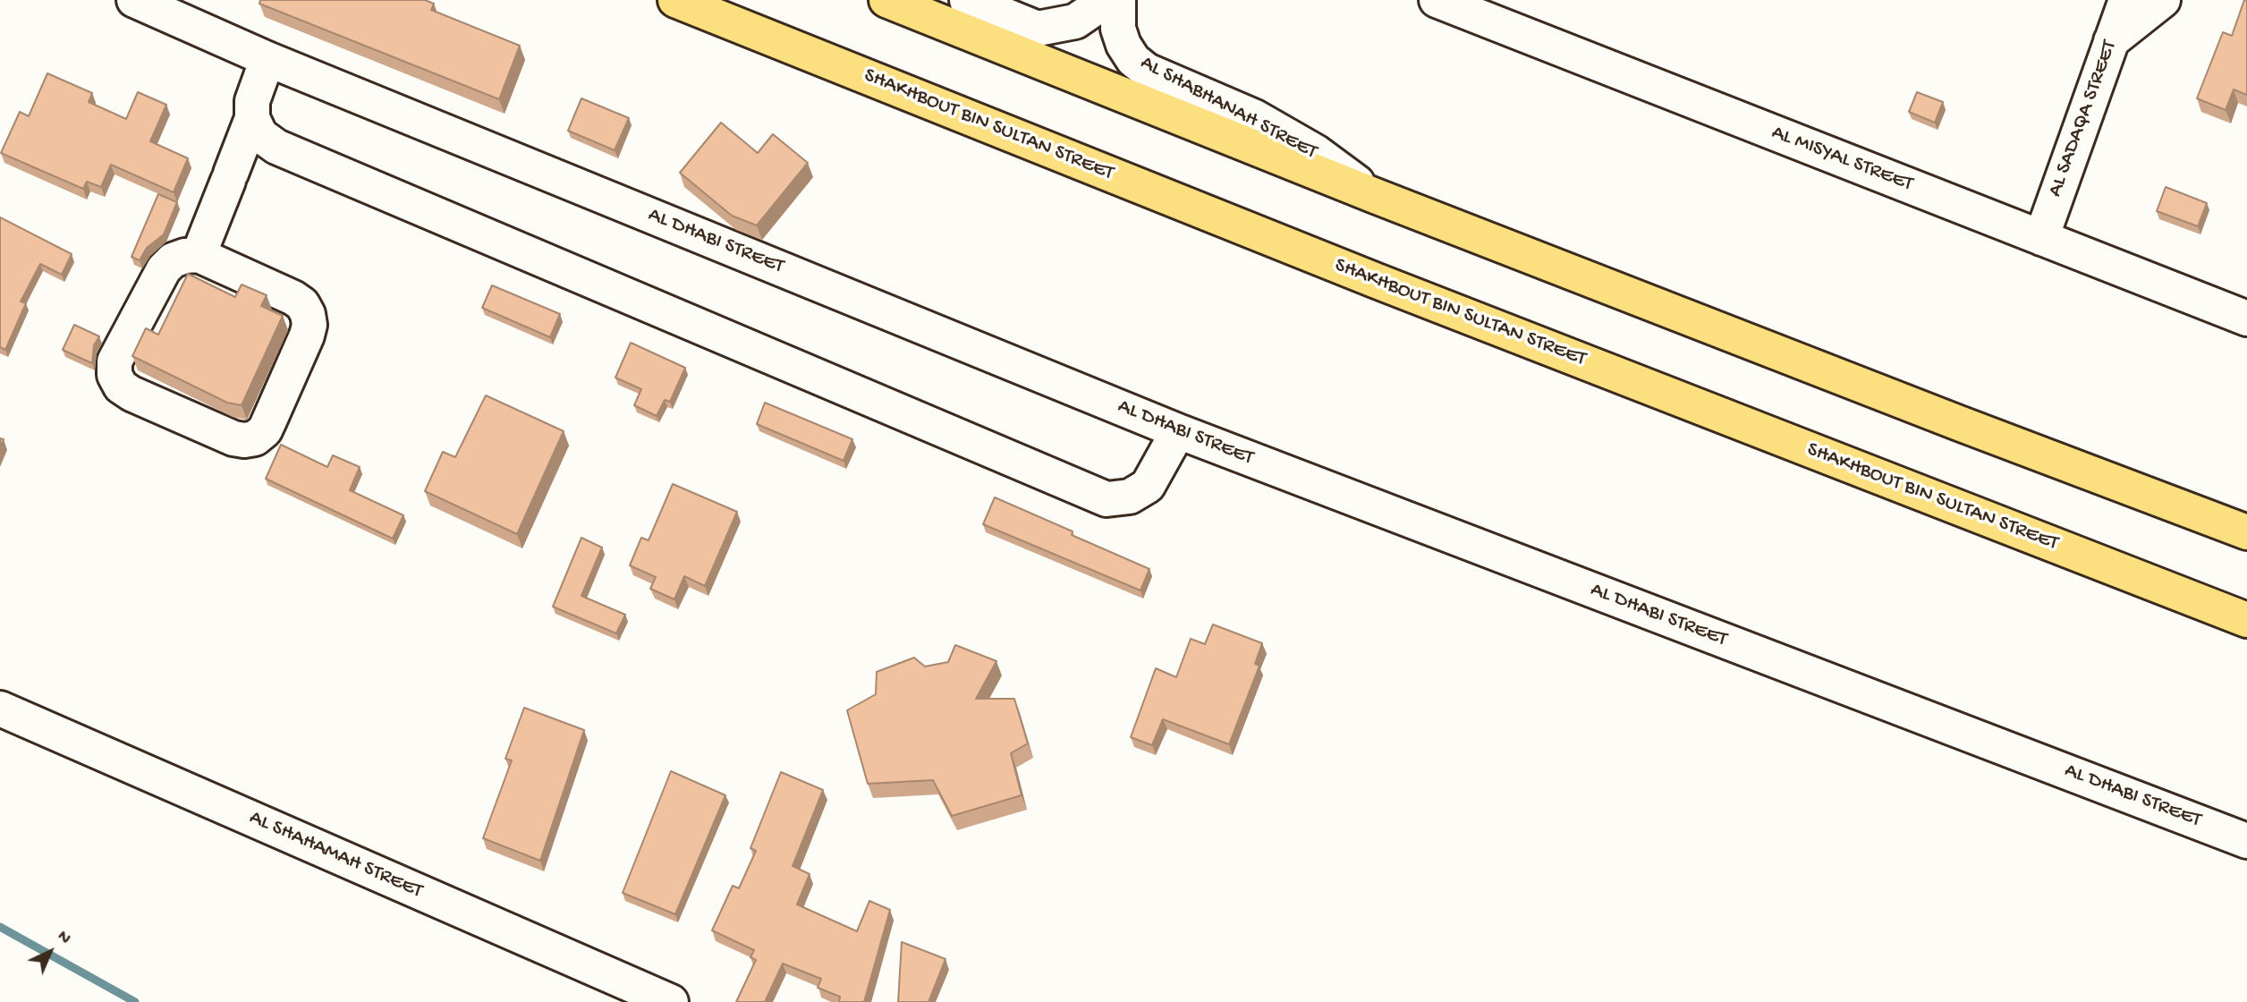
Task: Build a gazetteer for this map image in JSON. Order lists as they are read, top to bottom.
{
  "streets": {
    "main road": ["SHAKHBOUT BIN SULTAN STREET"],
    "street": [
      "AL SHABHANAH STREET",
      "AL SADAQA STREET",
      "AL MISYAL STREET",
      "AL DHABI STREET",
      "AL SHAHAMAH STREET"
    ]
  },
  "crossings": [
    ["AL SADAQA STREET", "AL MISYAL STREET"]
  ],
  "north": "top right"
}
